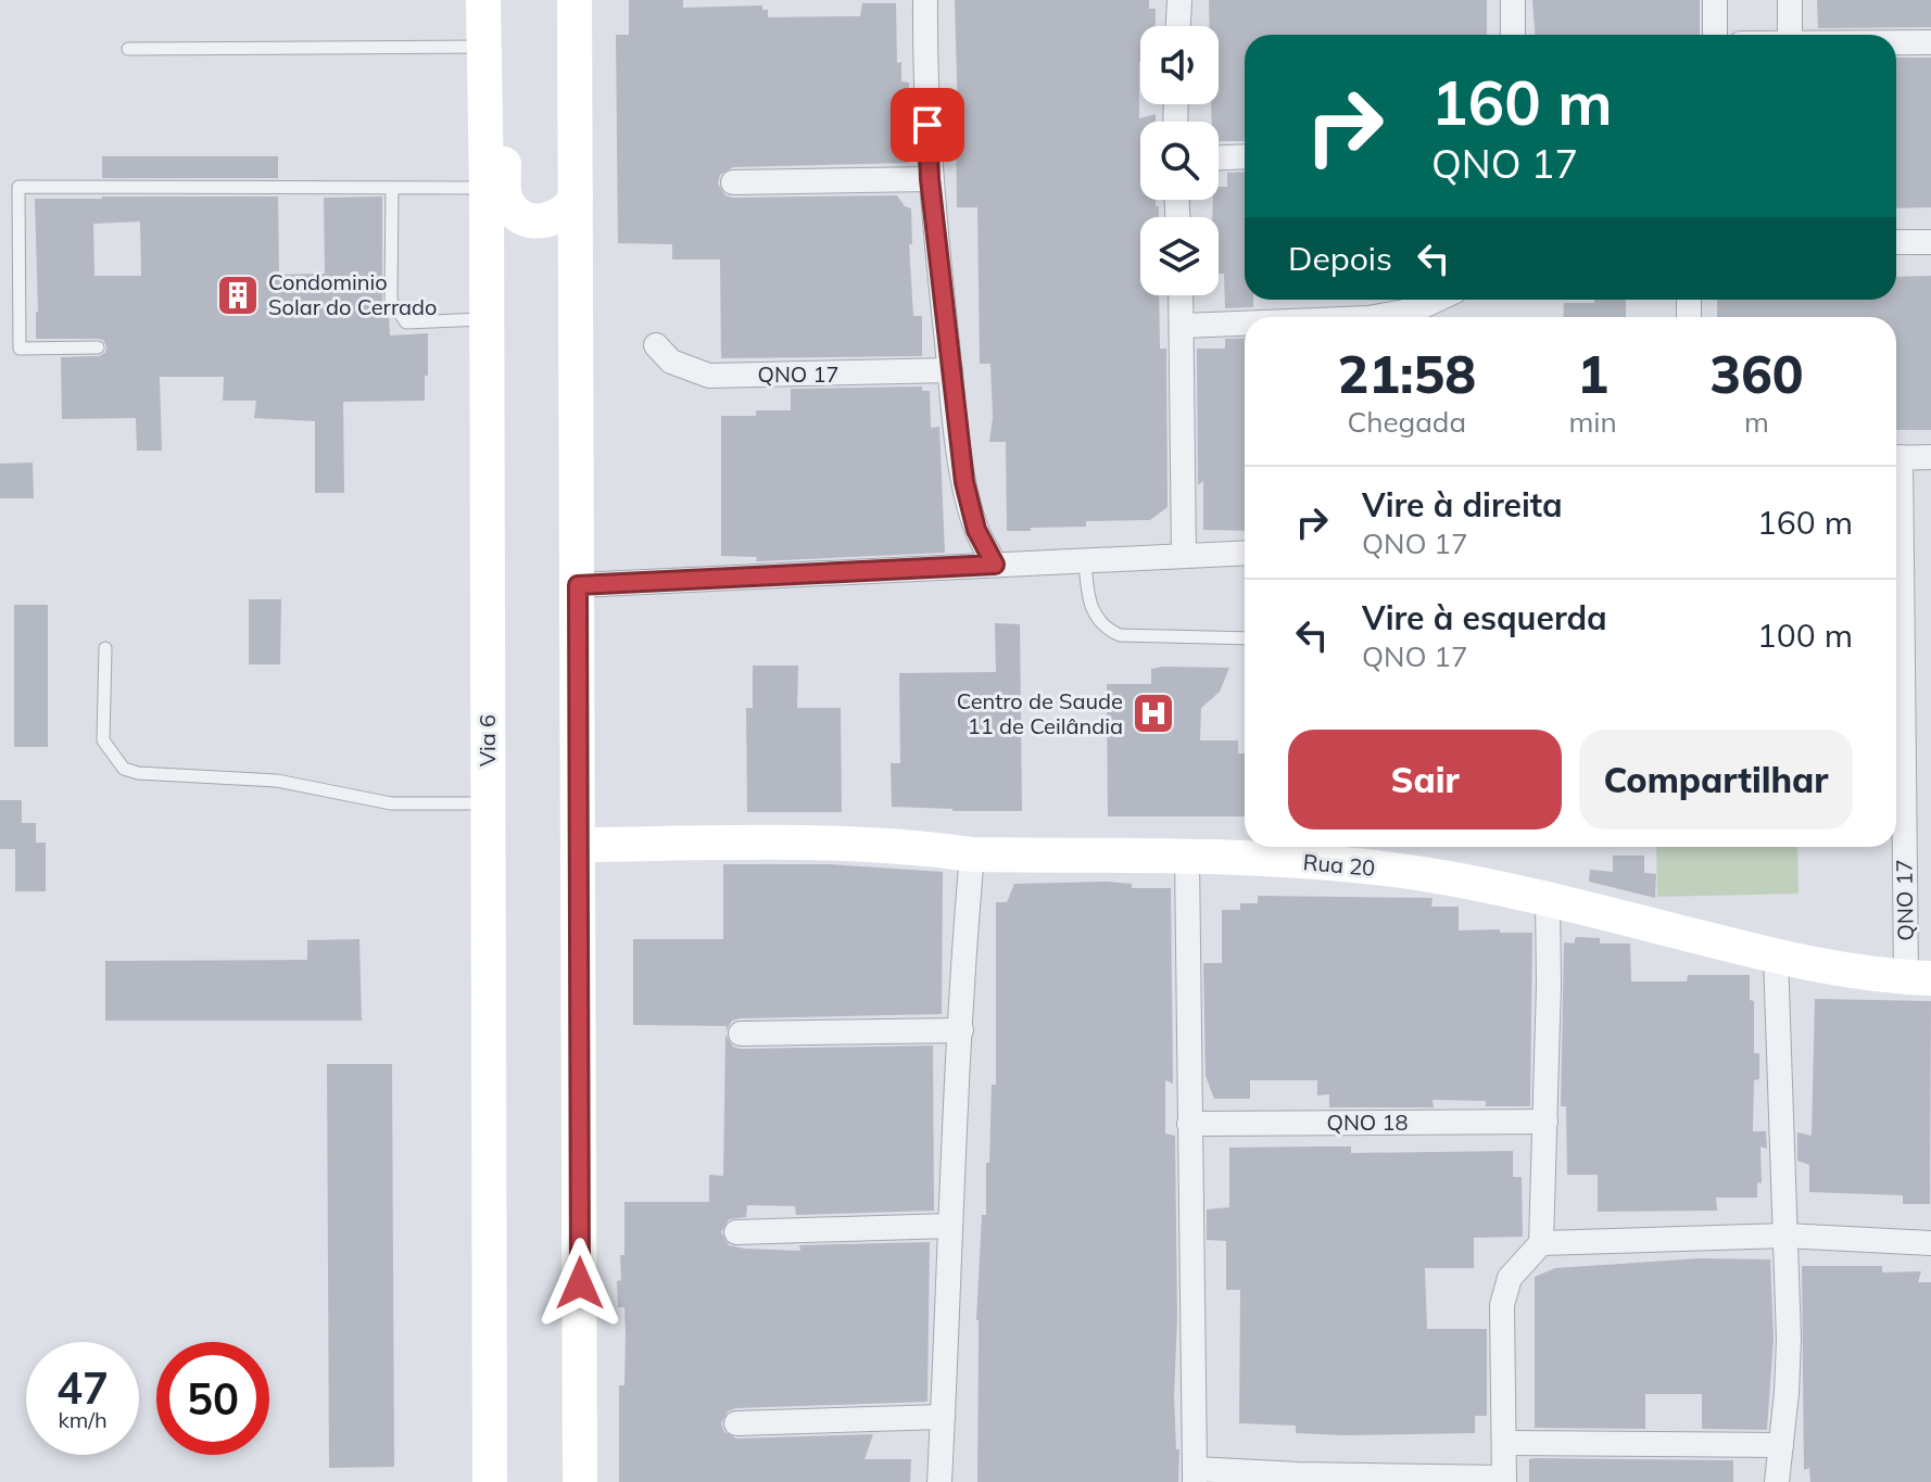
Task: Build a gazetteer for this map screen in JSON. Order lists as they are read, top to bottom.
{
  "streets": {
    "main road": ["Via 6", "Rua 20"],
    "street": ["QNO 17", "QNO 18"]
  },
  "crossings": [
    ["QNO 17", "Rua 20"]
  ],
  "places": {
    "building": ["Condominio Solar do Cerrado"],
    "hospital": ["Centro de Saude 11 de Ceilândia"]
  },
  "page": {
    "turn": ["160 m", "QNO 17"],
    "then": "Depois",
    "eta": [
      "21:58",
      "Chegada",
      "1",
      "min",
      "360",
      "m"
    ],
    "list": [
      {
        "name": "Vire à direita",
        "note": "QNO 17",
        "value": "160 m"
      },
      {
        "name": "Vire à esquerda",
        "note": "QNO 17",
        "value": "100 m"
      }
    ],
    "buttons": ["Sair", "Compartilhar"],
    "speed": "47 km/h",
    "limit": "50"
  }
}
